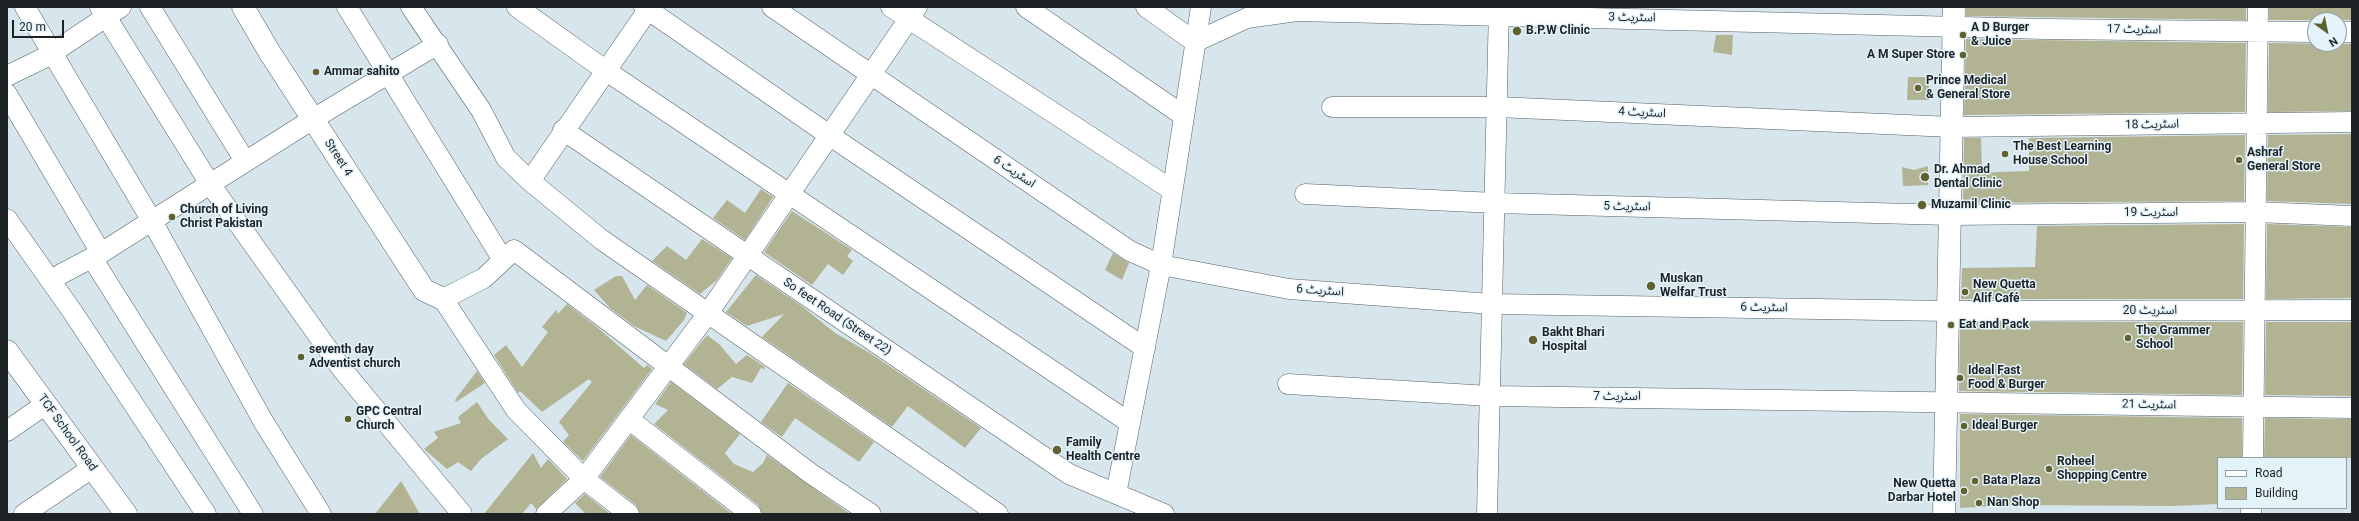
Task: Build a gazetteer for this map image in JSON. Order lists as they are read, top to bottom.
{
  "streets": {
    "street": [
      "اسٹریٹ 3",
      "اسٹریٹ 17",
      "اسٹریٹ 4",
      "اسٹریٹ 18",
      "Street 4",
      "اسٹریٹ 6",
      "اسٹریٹ 5",
      "اسٹریٹ 19",
      "اسٹریٹ 20",
      "So feet Road (Street 22)",
      "اسٹریٹ 7",
      "اسٹریٹ 21",
      "TCF School Road"
    ]
  },
  "crossings": [
    ["اسٹریٹ 3", "اسٹریٹ 17"],
    ["اسٹریٹ 4", "اسٹریٹ 18"],
    ["اسٹریٹ 6", "اسٹریٹ 20"],
    ["اسٹریٹ 5", "اسٹریٹ 19"],
    ["اسٹریٹ 7", "اسٹریٹ 21"]
  ],
  "places": [
    "B.P.W Clinic",
    "A D Burger & Juice",
    "A M Super Store",
    "Ammar sahito",
    "Prince Medical & General Store",
    "The Best Learning House School",
    "Ashraf General Store",
    "Dr. Ahmad Dental Clinic",
    "Muzamil Clinic",
    "Church of Living Christ Pakistan",
    "Muskan Welfar Trust",
    "New Quetta Alif Café",
    "Eat and Pack",
    "The Grammer School",
    "Bakht Bhari Hospital",
    "seventh day Adventist church",
    "Ideal Fast Food & Burger",
    "GPC Central Church",
    "Ideal Burger",
    "Family Health Centre",
    "Roheel Shopping Centre",
    "Bata Plaza",
    "New Quetta Darbar Hotel",
    "Nan Shop"
  ],
  "legend": ["Road", "Building"],
  "scale_bar": "20 m",
  "north": "bottom right"
}
